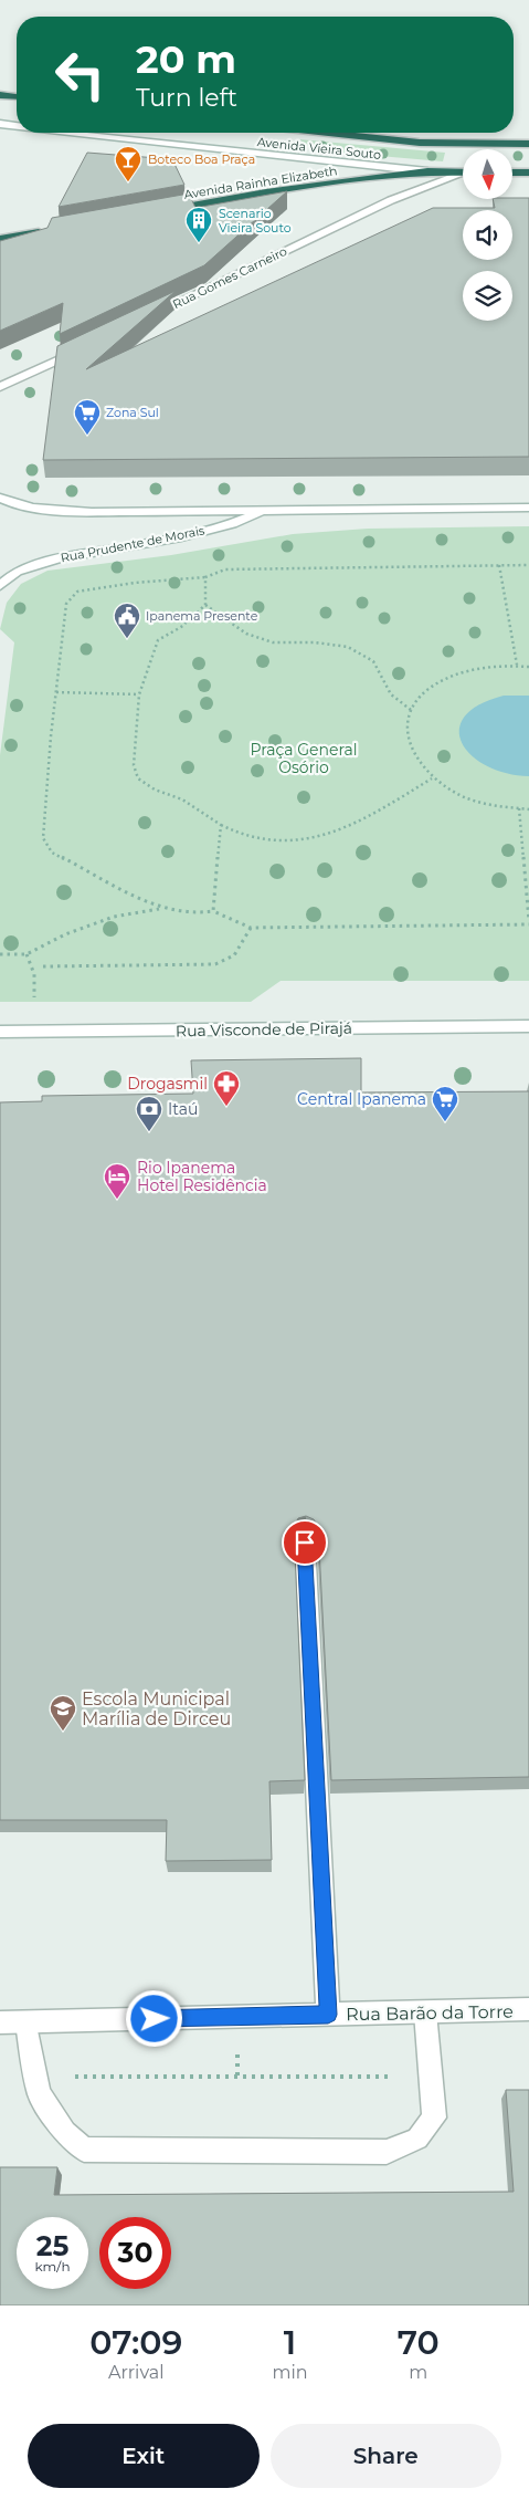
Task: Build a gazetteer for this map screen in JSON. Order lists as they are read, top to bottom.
{
  "streets": {
    "highway": ["Avenida Vieira Souto", "Avenida Rainha Elizabeth"],
    "main road": [
      "Rua Gomes Carneiro",
      "Rua Prudente de Morais",
      "Rua Visconde de Pirajá",
      "Rua Barão da Torre"
    ]
  },
  "crossings": [
    ["Avenida Vieira Souto", "Avenida Rainha Elizabeth"]
  ],
  "parks": ["Praça General Osório"],
  "places": {
    "bar": ["Boteco Boa Praça"],
    "building": ["Scenario Vieira Souto"],
    "supermarket": ["Zona Sul", "Central Ipanema"],
    "public building": ["Ipanema Presente"],
    "pharmacy": ["Drogasmil"],
    "bank": ["Itaú"],
    "hotel": ["Rio Ipanema Hotel Residência"],
    "school or university": ["Escola Municipal Marília de Dirceu"]
  },
  "north": "bottom",
  "page": {
    "turn": ["20 m", "Turn left"],
    "speed": "25 km/h",
    "limit": "30",
    "eta": [
      "07:09",
      "Arrival",
      "1",
      "min",
      "70",
      "m"
    ],
    "buttons": ["Exit", "Share"]
  }
}
